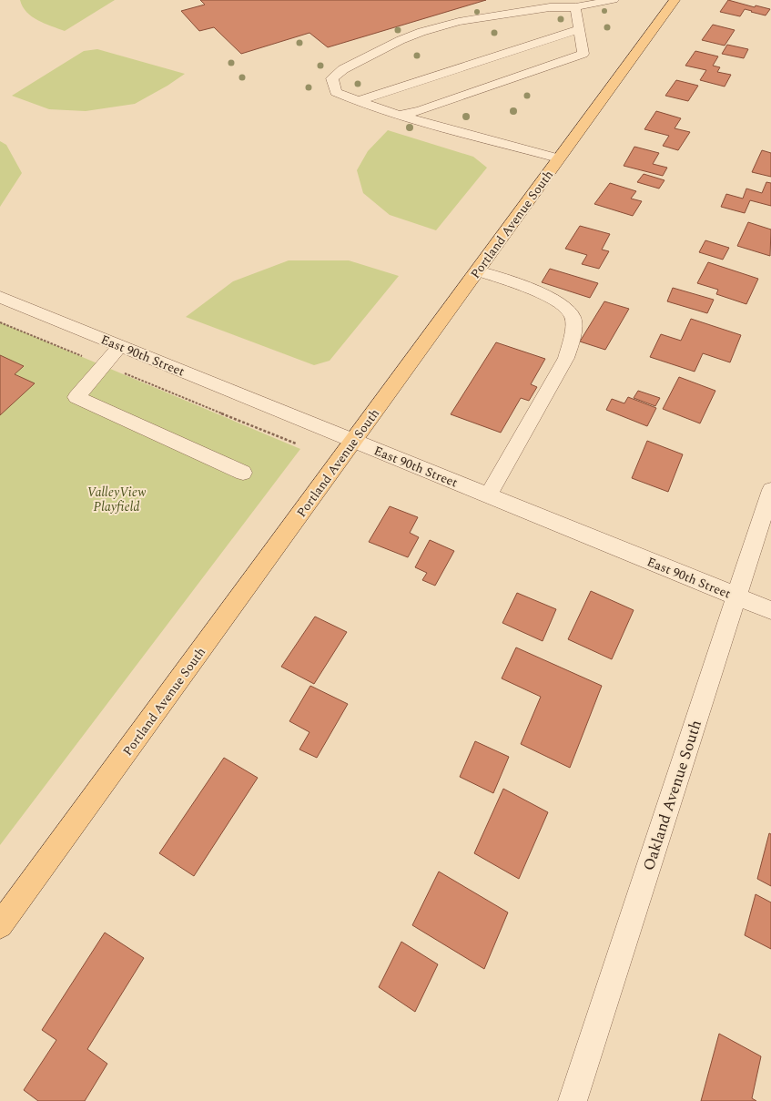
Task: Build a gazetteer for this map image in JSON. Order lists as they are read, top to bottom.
{
  "streets": {
    "main road": ["Portland Avenue South"],
    "street": ["East 90th Street", "Oakland Avenue South"]
  },
  "crossings": [
    ["Portland Avenue South", "East 90th Street"],
    ["East 90th Street", "Oakland Avenue South"]
  ],
  "parks": ["ValleyView Playfield"]
}
